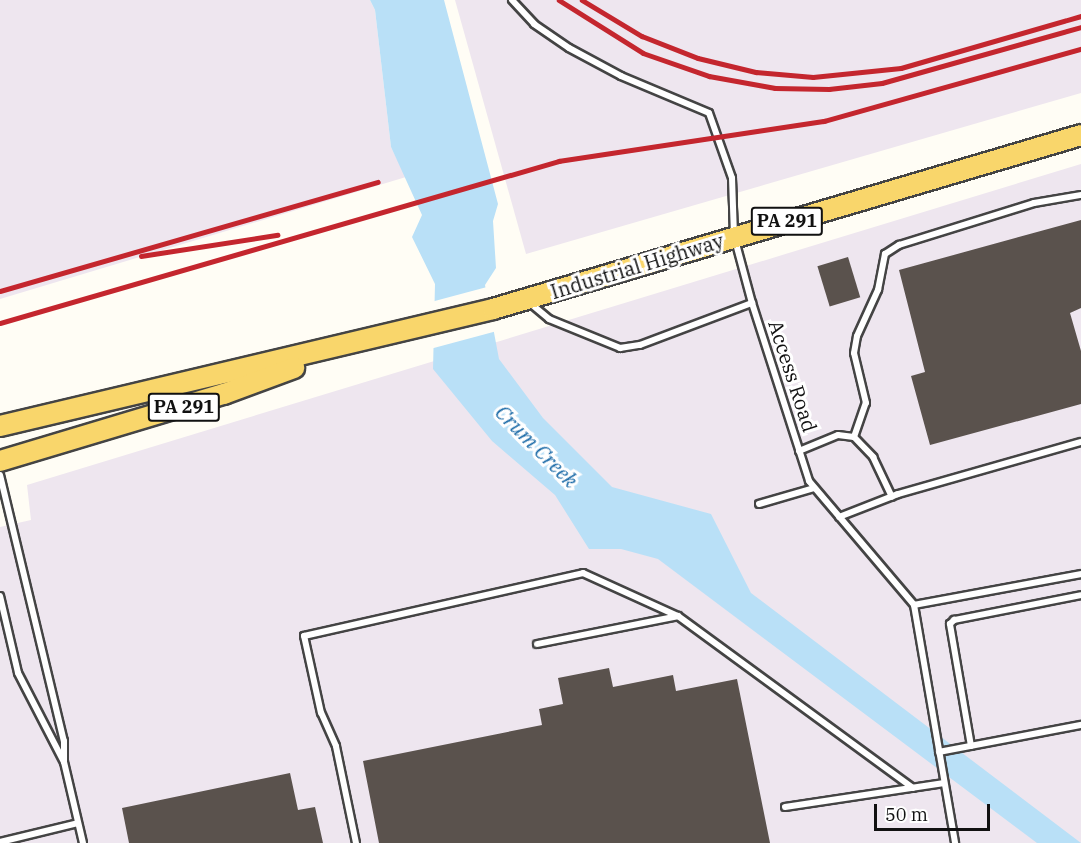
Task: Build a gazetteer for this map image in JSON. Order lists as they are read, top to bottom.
{
  "streets": {
    "main road": ["PA 291", "Industrial Highway"],
    "lane": ["Access Road"]
  },
  "crossings": [
    ["Industrial Highway", "Access Road"]
  ],
  "water": ["Crum Creek"],
  "scale_bar": "50 m"
}
